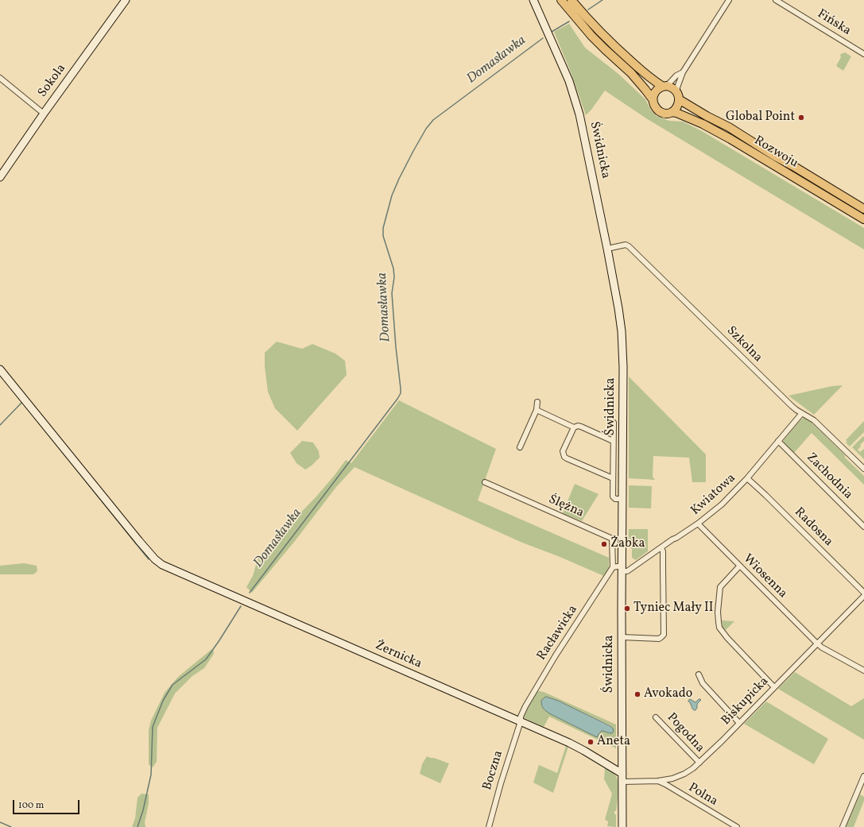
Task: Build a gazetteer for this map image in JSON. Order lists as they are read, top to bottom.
{
  "streets": {
    "main road": ["Rozwoju"],
    "street": [
      "Fińska",
      "Sokola",
      "Świdnicka",
      "Szkolna",
      "Zachodnia",
      "Kwiatowa",
      "Ślężna",
      "Radosna",
      "Wiosenna",
      "Racławicka",
      "Żernicka",
      "Biskupicka",
      "Pogodna",
      "Boczna",
      "Polna"
    ]
  },
  "crossings": [
    ["Świdnicka", "Szkolna"],
    ["Świdnicka", "Kwiatowa"],
    ["Świdnicka", "Żernicka"],
    ["Świdnicka", "Biskupicka"],
    ["Szkolna", "Kwiatowa"],
    ["Zachodnia", "Kwiatowa"],
    ["Kwiatowa", "Radosna"],
    ["Kwiatowa", "Wiosenna"],
    ["Ślężna", "Racławicka"],
    ["Wiosenna", "Biskupicka"],
    ["Racławicka", "Żernicka"],
    ["Racławicka", "Boczna"],
    ["Żernicka", "Biskupicka"],
    ["Żernicka", "Boczna"],
    ["Biskupicka", "Pogodna"],
    ["Biskupicka", "Polna"]
  ],
  "water": ["Domasławka"],
  "places": [
    "Global Point",
    "Żabka",
    "Tyniec Mały II",
    "Avokado",
    "Aneta"
  ],
  "scale_bar": "100 m"
}
